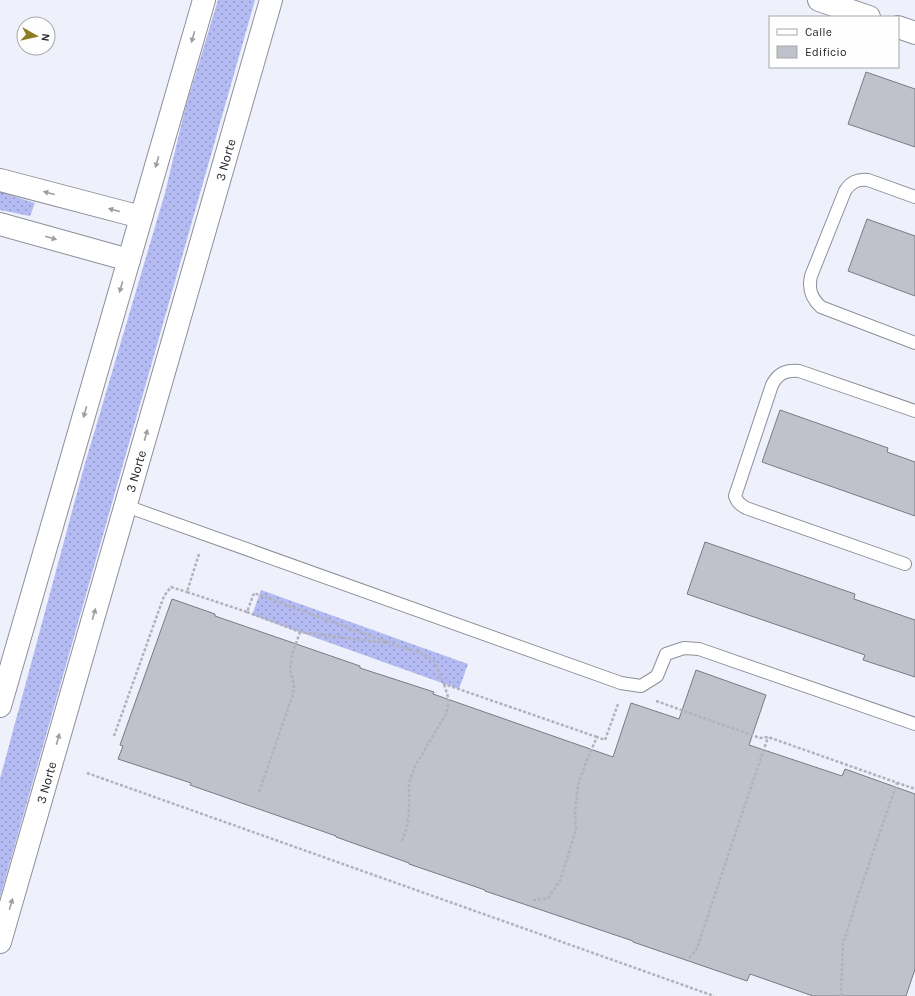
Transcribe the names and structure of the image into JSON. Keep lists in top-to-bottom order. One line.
{"streets":{"street":["3 Norte"]},"legend":["Calle","Edificio"],"north":"right"}
